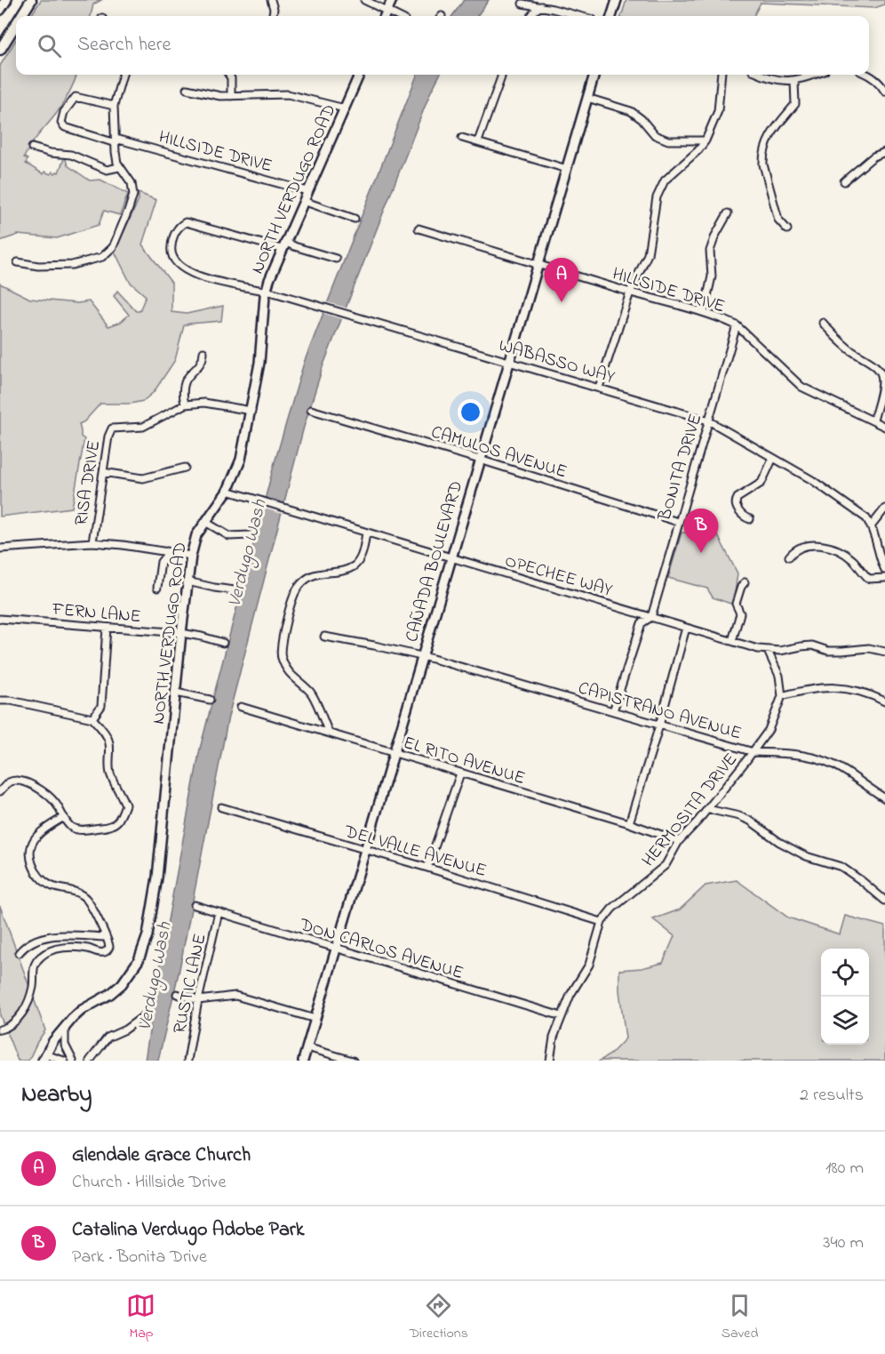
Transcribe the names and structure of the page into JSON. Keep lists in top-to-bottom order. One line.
{"streets":{"main road":["NORTH VERDUGO ROAD","CAÑADA BOULEVARD"],"street":["HILLSIDE DRIVE","WABASSO WAY","CAMULOS AVENUE","BONITA DRIVE","RISA DRIVE","OPECHEE WAY","FERN LANE","CAPISTRANO AVENUE","EL RITO AVENUE","HERMOSITA DRIVE","DEL VALLE AVENUE","DON CARLOS AVENUE","RUSTIC LANE"]},"crossings":[["HILLSIDE DRIVE","NORTH VERDUGO ROAD"],["HILLSIDE DRIVE","BONITA DRIVE"],["HILLSIDE DRIVE","CAÑADA BOULEVARD"],["NORTH VERDUGO ROAD","WABASSO WAY"],["NORTH VERDUGO ROAD","OPECHEE WAY"],["NORTH VERDUGO ROAD","FERN LANE"],["WABASSO WAY","BONITA DRIVE"],["WABASSO WAY","CAÑADA BOULEVARD"],["CAMULOS AVENUE","BONITA DRIVE"],["CAMULOS AVENUE","CAÑADA BOULEVARD"],["BONITA DRIVE","OPECHEE WAY"],["BONITA DRIVE","CAPISTRANO AVENUE"],["CAÑADA BOULEVARD","OPECHEE WAY"],["CAÑADA BOULEVARD","CAPISTRANO AVENUE"],["CAÑADA BOULEVARD","EL RITO AVENUE"],["CAÑADA BOULEVARD","DEL VALLE AVENUE"],["CAÑADA BOULEVARD","DON CARLOS AVENUE"],["CAPISTRANO AVENUE","HERMOSITA DRIVE"],["EL RITO AVENUE","HERMOSITA DRIVE"],["HERMOSITA DRIVE","DEL VALLE AVENUE"],["HERMOSITA DRIVE","DON CARLOS AVENUE"],["DON CARLOS AVENUE","RUSTIC LANE"]],"water":["Verdugo Wash"],"page":{"search":"Search here","pins":["A","B"],"heading":["Nearby","2 results"],"list":[{"mark":"A","name":"Glendale Grace Church","note":"Church · Hillside Drive","value":"180 m"},{"mark":"B","name":"Catalina Verdugo Adobe Park","note":"Park · Bonita Drive","value":"340 m"}],"nav":["Map","Directions","Saved"]}}
